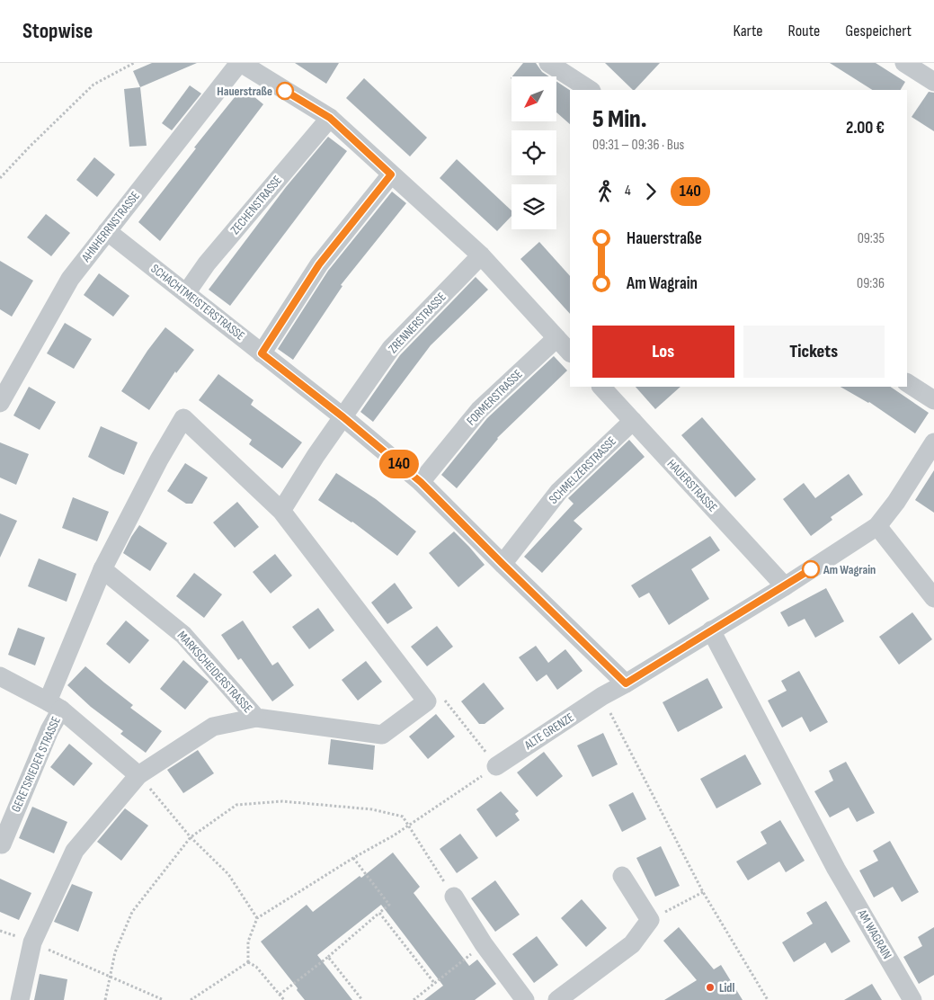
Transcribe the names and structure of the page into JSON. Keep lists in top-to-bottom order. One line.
{"streets":{"street":["ZECHENSTRASSE","AHNHERRNSTRASSE","SCHACHTMEISTERSTRASSE","ZRENNERSTRASSE","FORMERSTRASSE","SCHMELZERSTRASSE","HAUERSTRASSE","MARKSCHEIDERSTRASSE","ALTE GRENZE","GERETSRIEDER STRASSE","AM WAGRAIN"]},"crossings":[["ZECHENSTRASSE","SCHACHTMEISTERSTRASSE"],["AHNHERRNSTRASSE","SCHACHTMEISTERSTRASSE"],["SCHACHTMEISTERSTRASSE","ZRENNERSTRASSE"],["SCHACHTMEISTERSTRASSE","FORMERSTRASSE"],["SCHACHTMEISTERSTRASSE","SCHMELZERSTRASSE"],["SCHMELZERSTRASSE","HAUERSTRASSE"],["MARKSCHEIDERSTRASSE","GERETSRIEDER STRASSE"]],"places":["Hauerstraße","Am Wagrain","Lidl"],"lines":["bus line 140"],"north":"bottom left","page":{"header":"Stopwise","nav":["Karte","Route","Gespeichert"],"on_map":"140","heading":["5 Min.","09:31 – 09:36 · Bus","2.00 €"],"legs":["4","140"],"list":[{"name":"Hauerstraße","value":"09:35"},{"name":"Am Wagrain","value":"09:36"}],"buttons":["Los","Tickets"]}}
